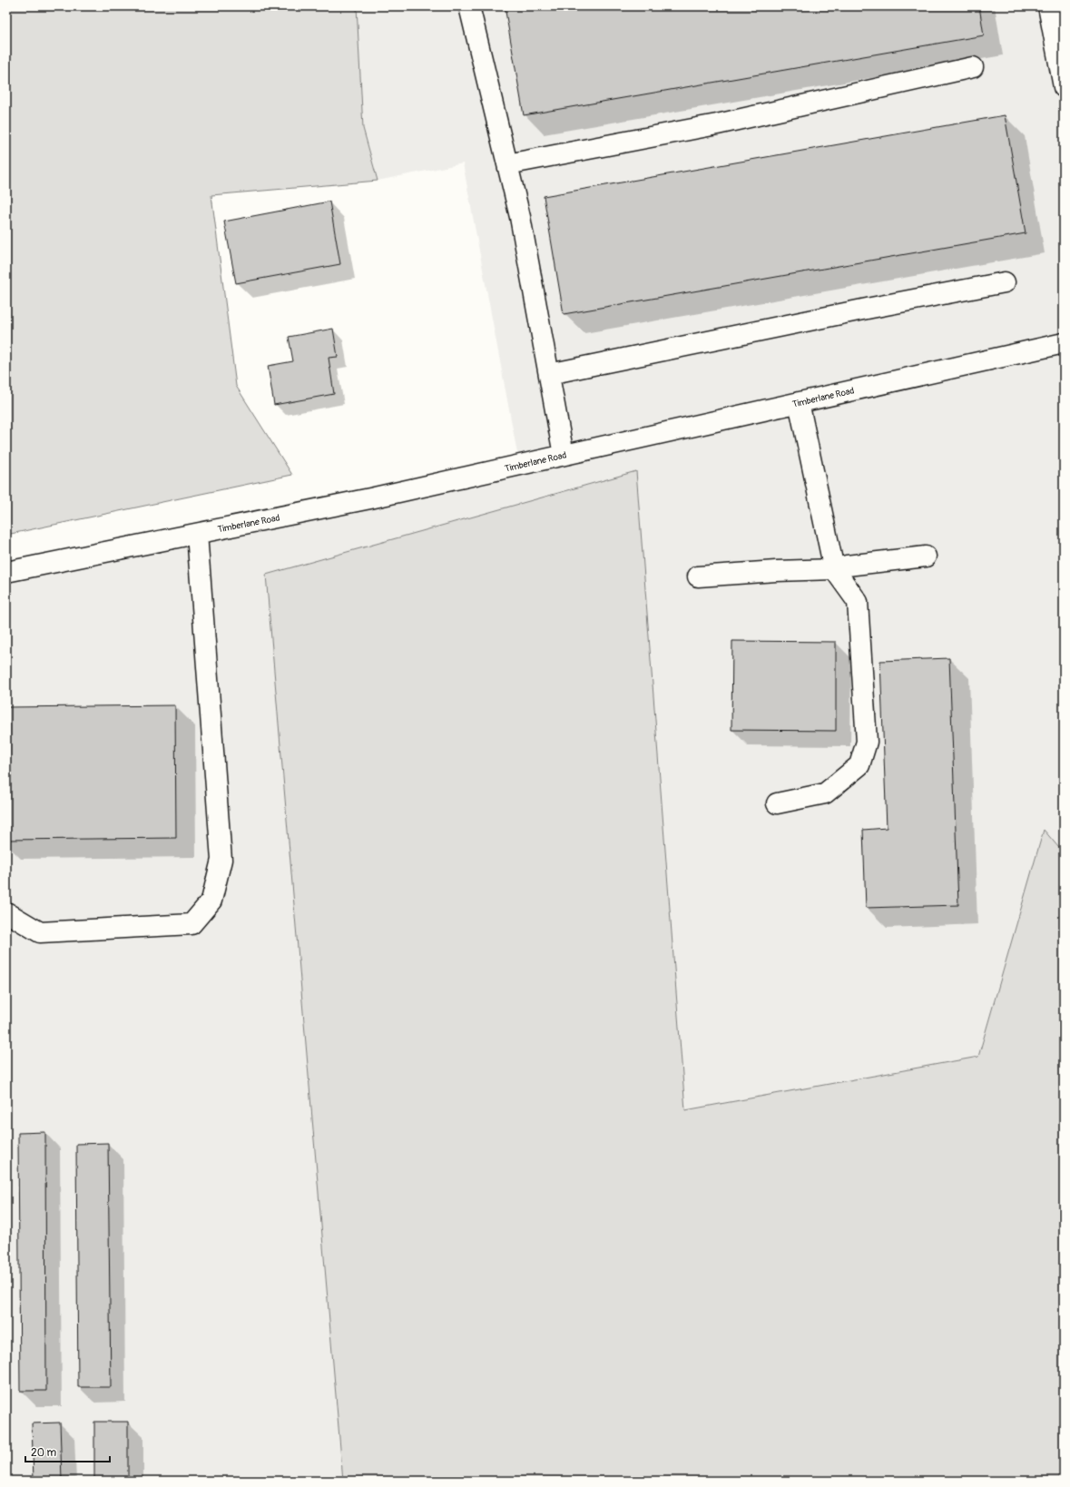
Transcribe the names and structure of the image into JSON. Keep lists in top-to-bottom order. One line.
{"streets":{"street":["Timberlane Road"]},"scale_bar":"20 m"}
